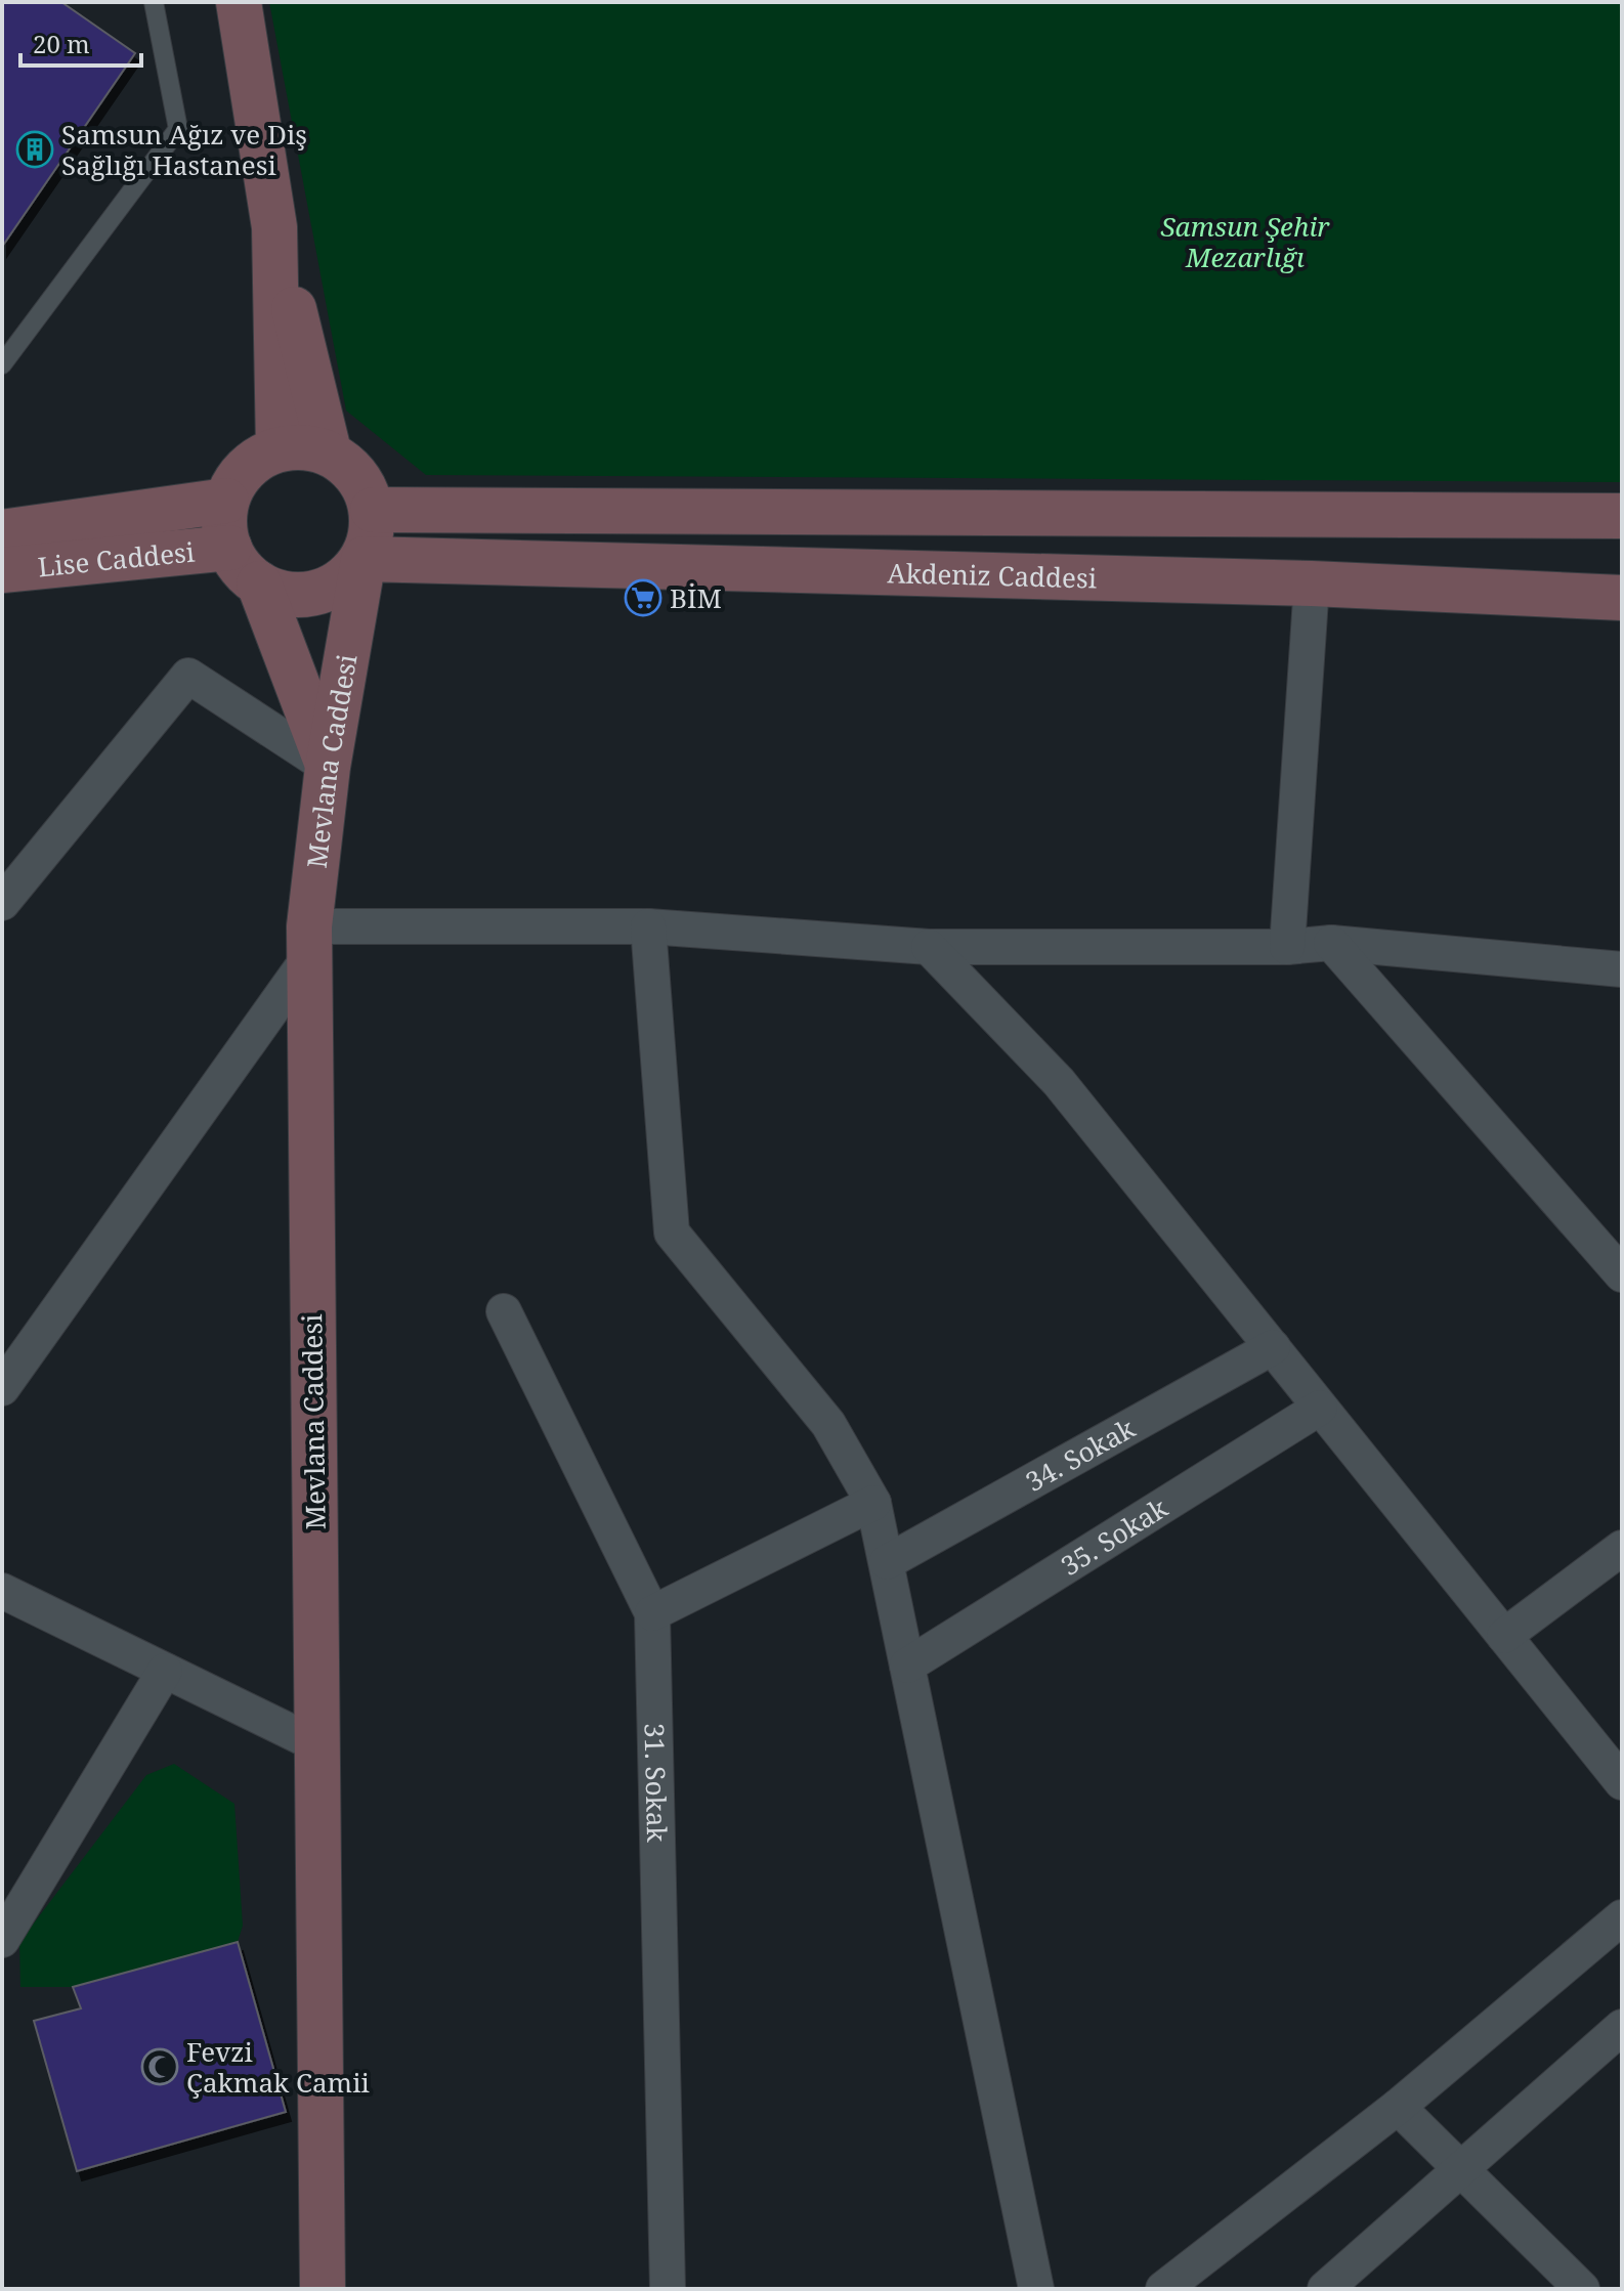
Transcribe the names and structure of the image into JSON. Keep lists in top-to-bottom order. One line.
{"streets":{"main road":["Lise Caddesi","Akdeniz Caddesi","Mevlana Caddesi"],"street":["34. Sokak","35. Sokak","31. Sokak"]},"crossings":[["Lise Caddesi","Akdeniz Caddesi"],["Lise Caddesi","Mevlana Caddesi"],["Akdeniz Caddesi","Mevlana Caddesi"]],"parks":["Samsun Şehir Mezarlığı"],"places":{"building":["Samsun Ağız ve Diş Sağlığı Hastanesi"],"supermarket":["BİM"],"mosque":["Fevzi Çakmak Camii"]},"scale_bar":"20 m"}
